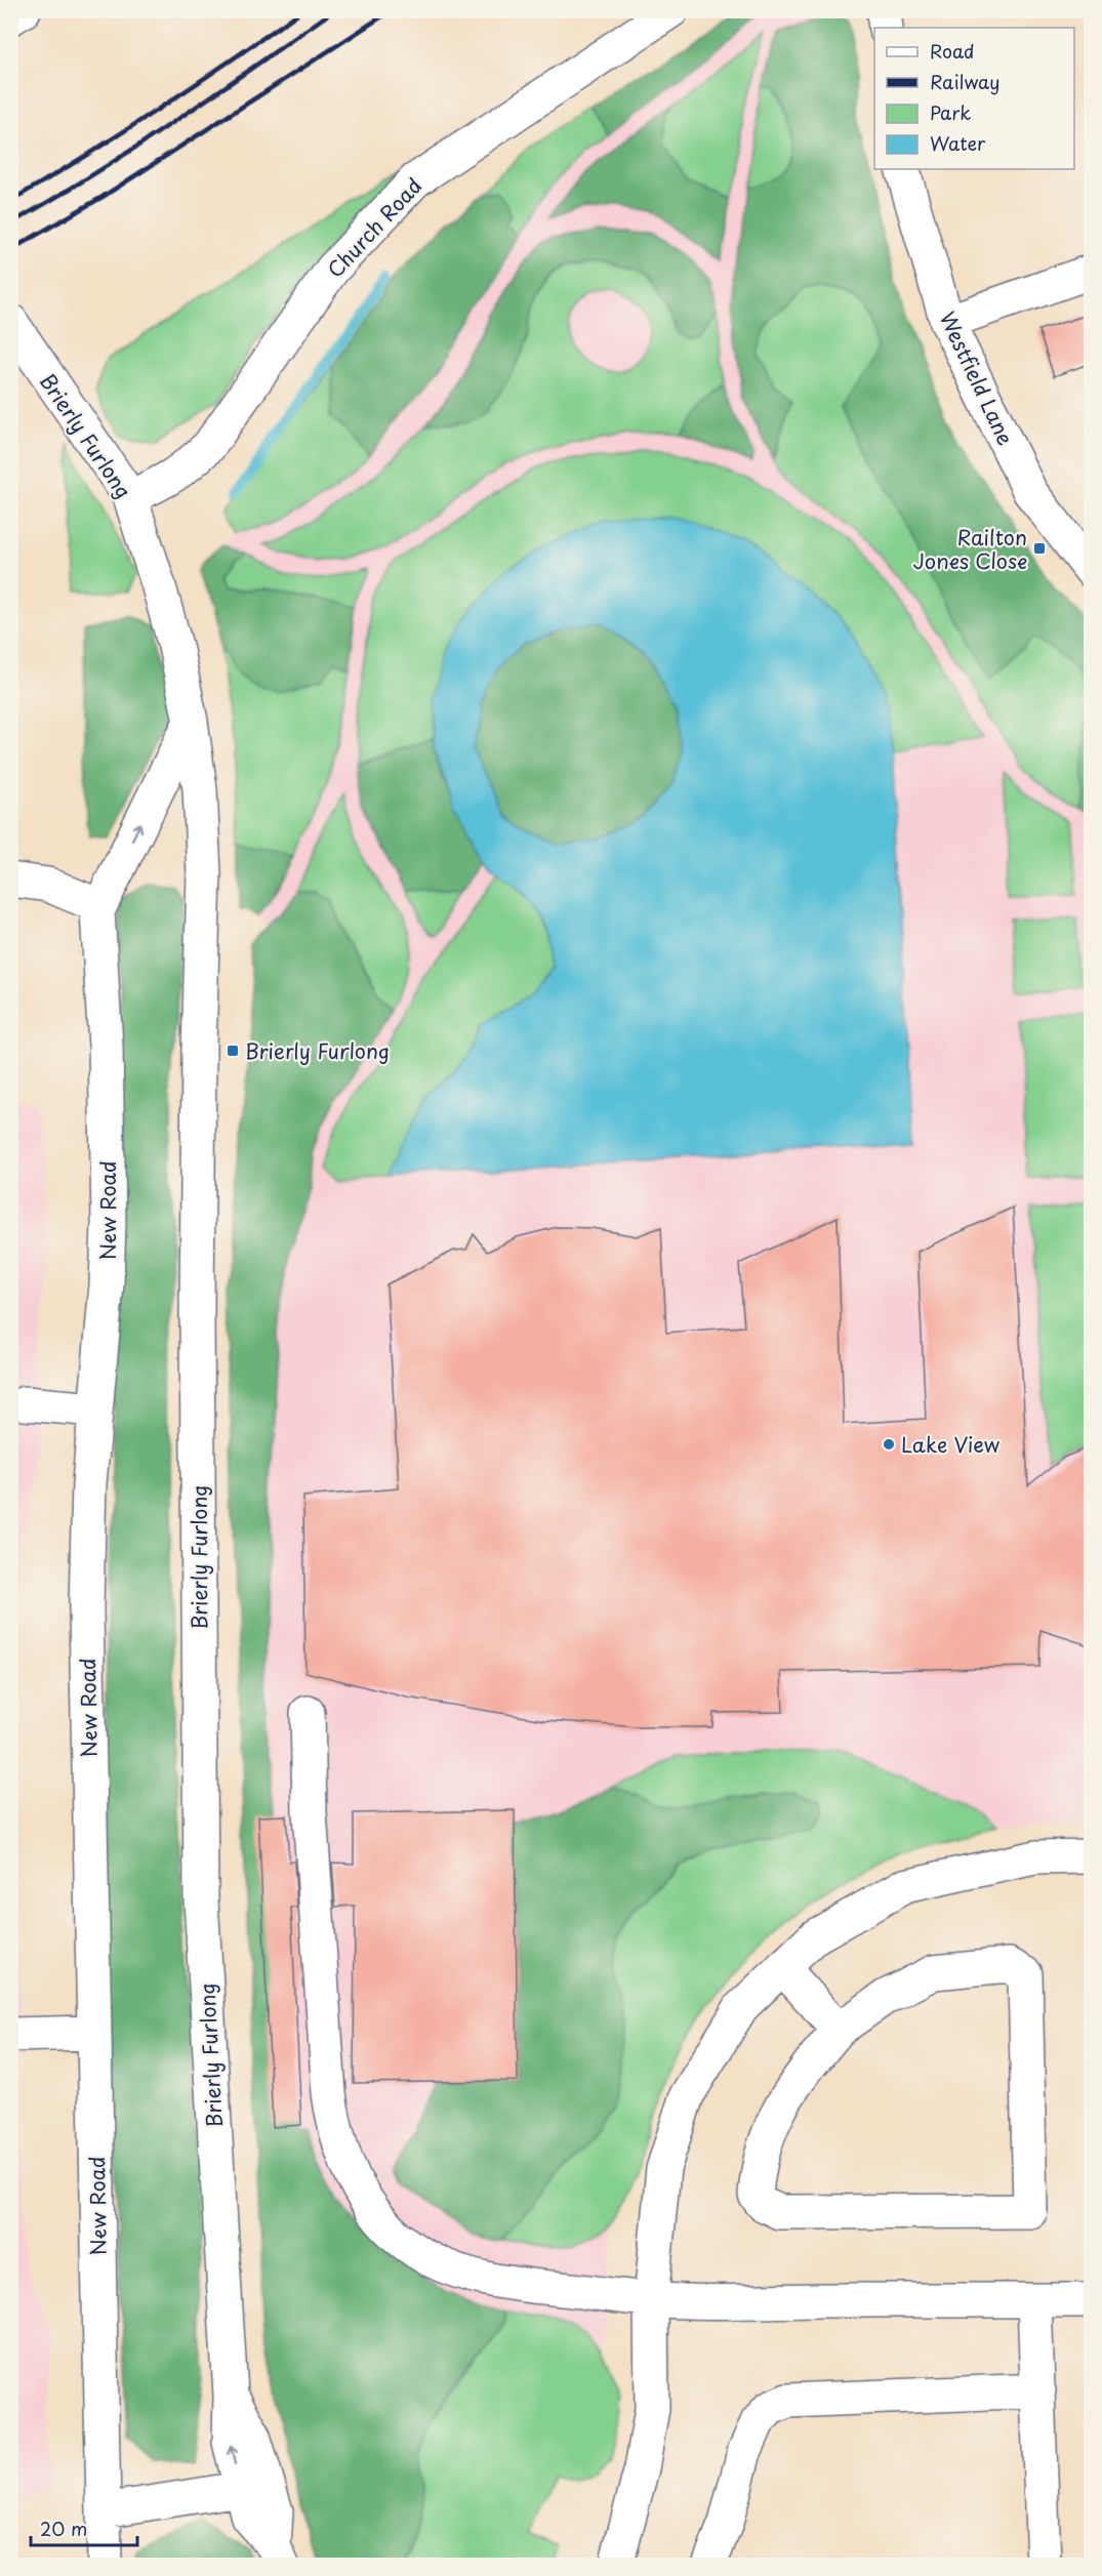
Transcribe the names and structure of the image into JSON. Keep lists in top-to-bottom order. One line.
{"streets":{"street":["Church Road","Westfield Lane","Brierly Furlong","New Road"]},"crossings":[["Church Road","Brierly Furlong"],["Brierly Furlong","New Road"]],"places":{"transit":["Railton Jones Close","Brierly Furlong"],"other":["Lake View"]},"legend":["Road","Railway","Park","Water"],"scale_bar":"20 m"}
